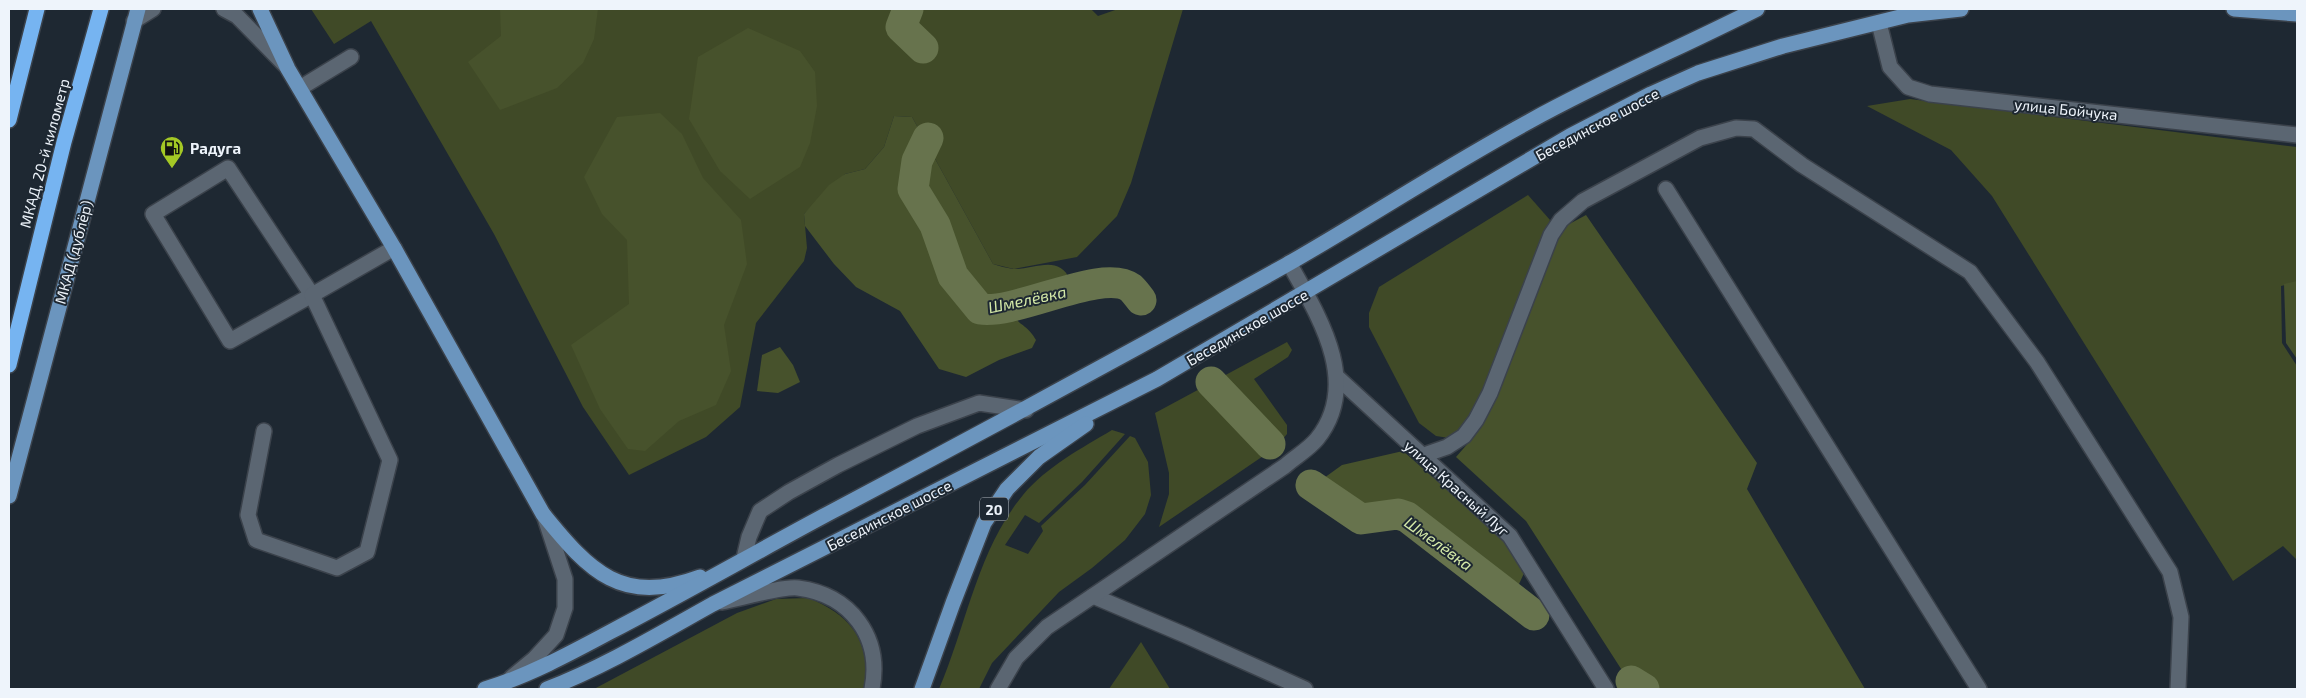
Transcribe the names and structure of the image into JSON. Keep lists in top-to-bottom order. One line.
{"streets":{"highway":["МКАД, 20-й километр"],"main road":["Бесединское шоссе","МКАД (дублёр)","20"],"street":["улица Бойчука","улица Красный Луг"]},"crossings":[["улица Бойчука","Бесединское шоссе"],["Бесединское шоссе","20"]],"water":["Шмелёвка"],"places":{"fuel station":["Радуга"]}}
